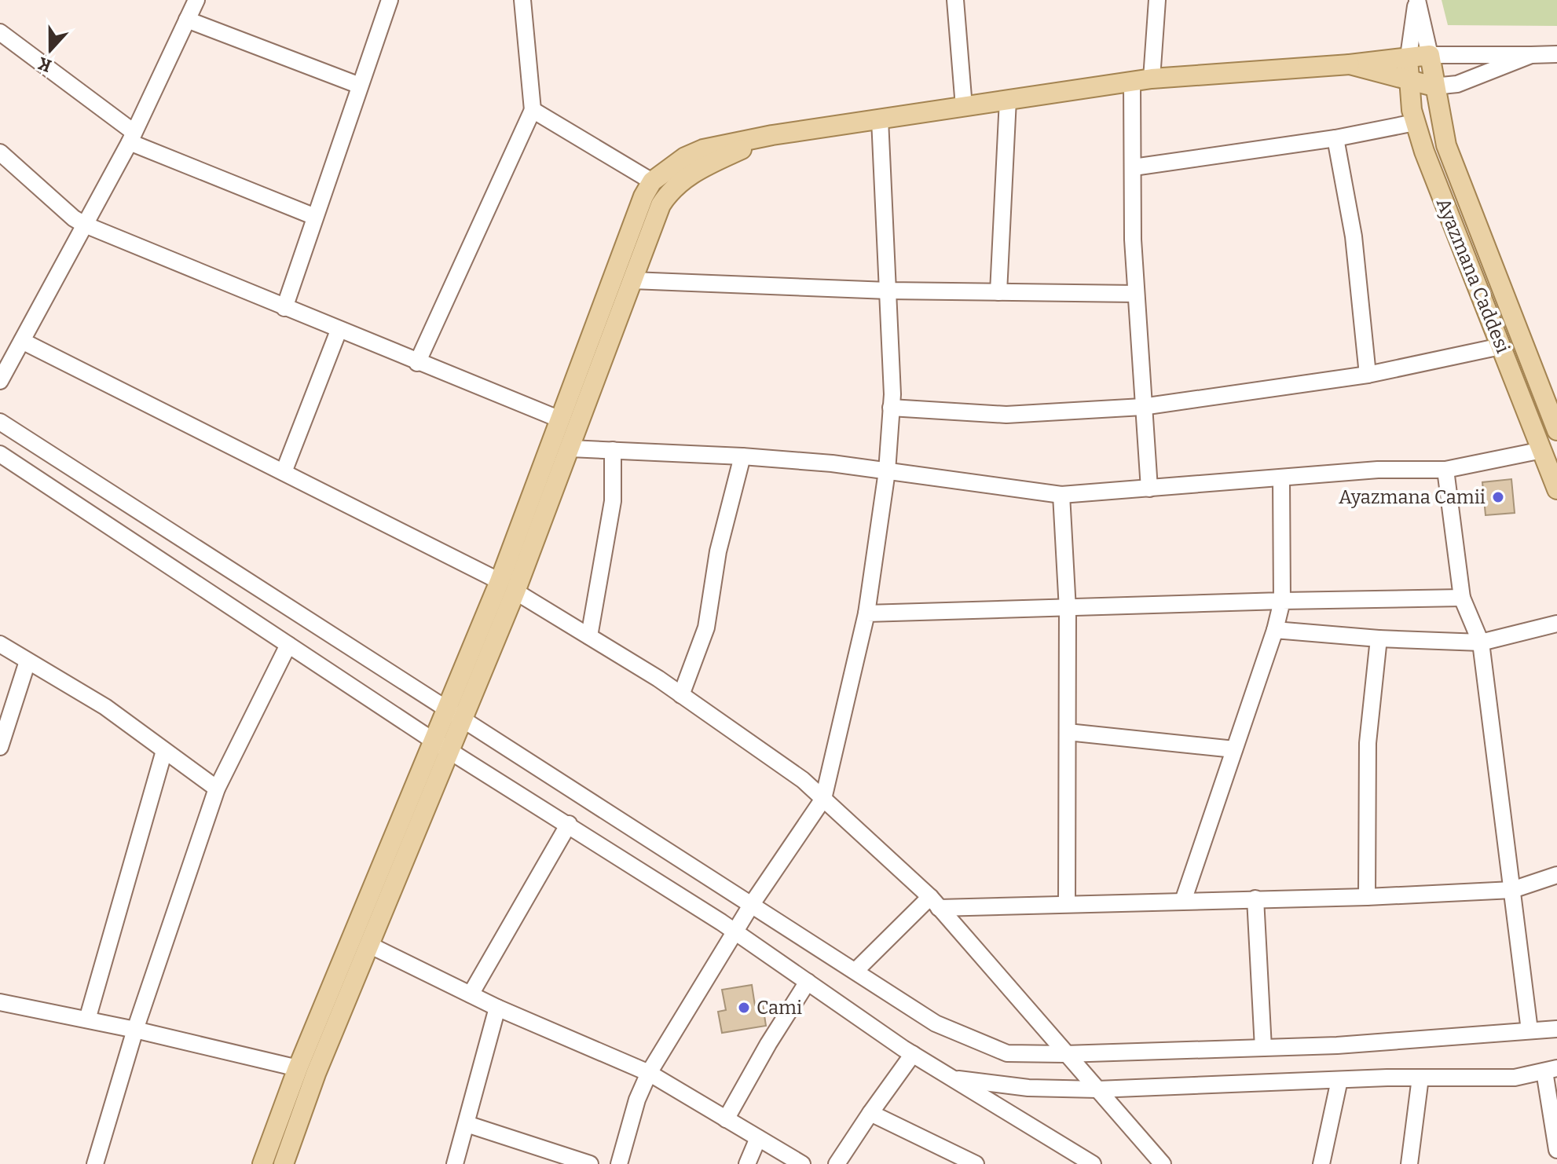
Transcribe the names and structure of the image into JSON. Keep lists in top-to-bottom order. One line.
{"streets":{"main road":["Ayazmana Caddesi"]},"places":["Ayazmana Camii","Cami"],"north":"bottom"}
